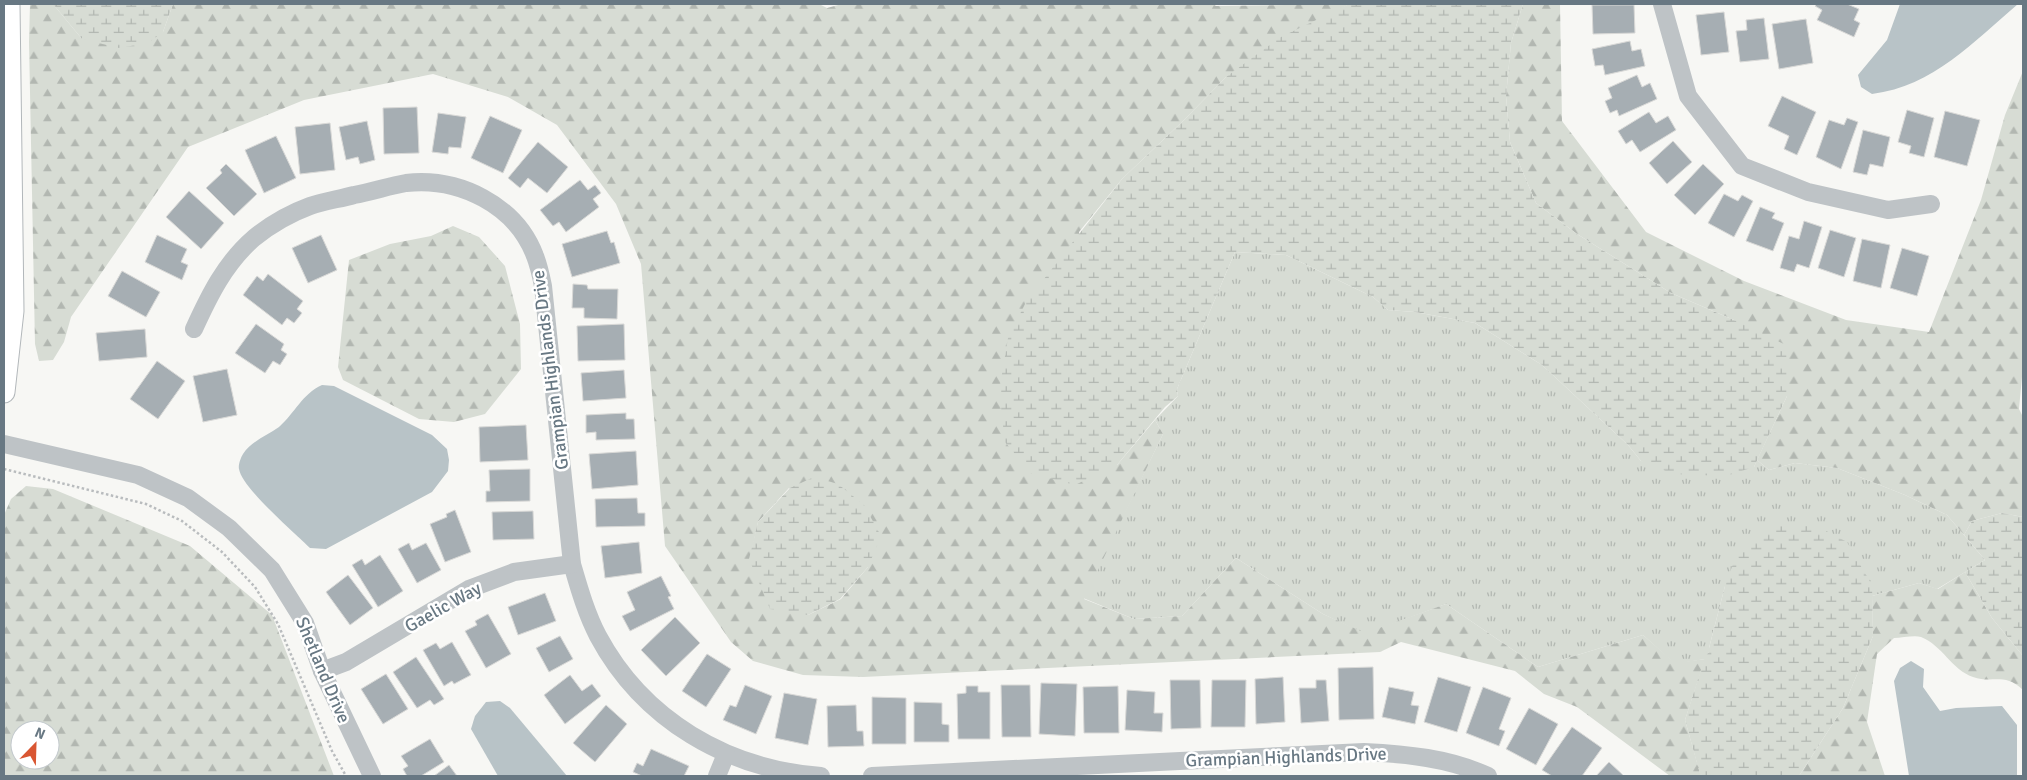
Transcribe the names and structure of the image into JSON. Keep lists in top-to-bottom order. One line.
{"streets":{"street":["Grampian Highlands Drive","Gaelic Way","Shetland Drive"]},"crossings":[["Grampian Highlands Drive","Gaelic Way"],["Gaelic Way","Shetland Drive"]],"north":"top right"}
